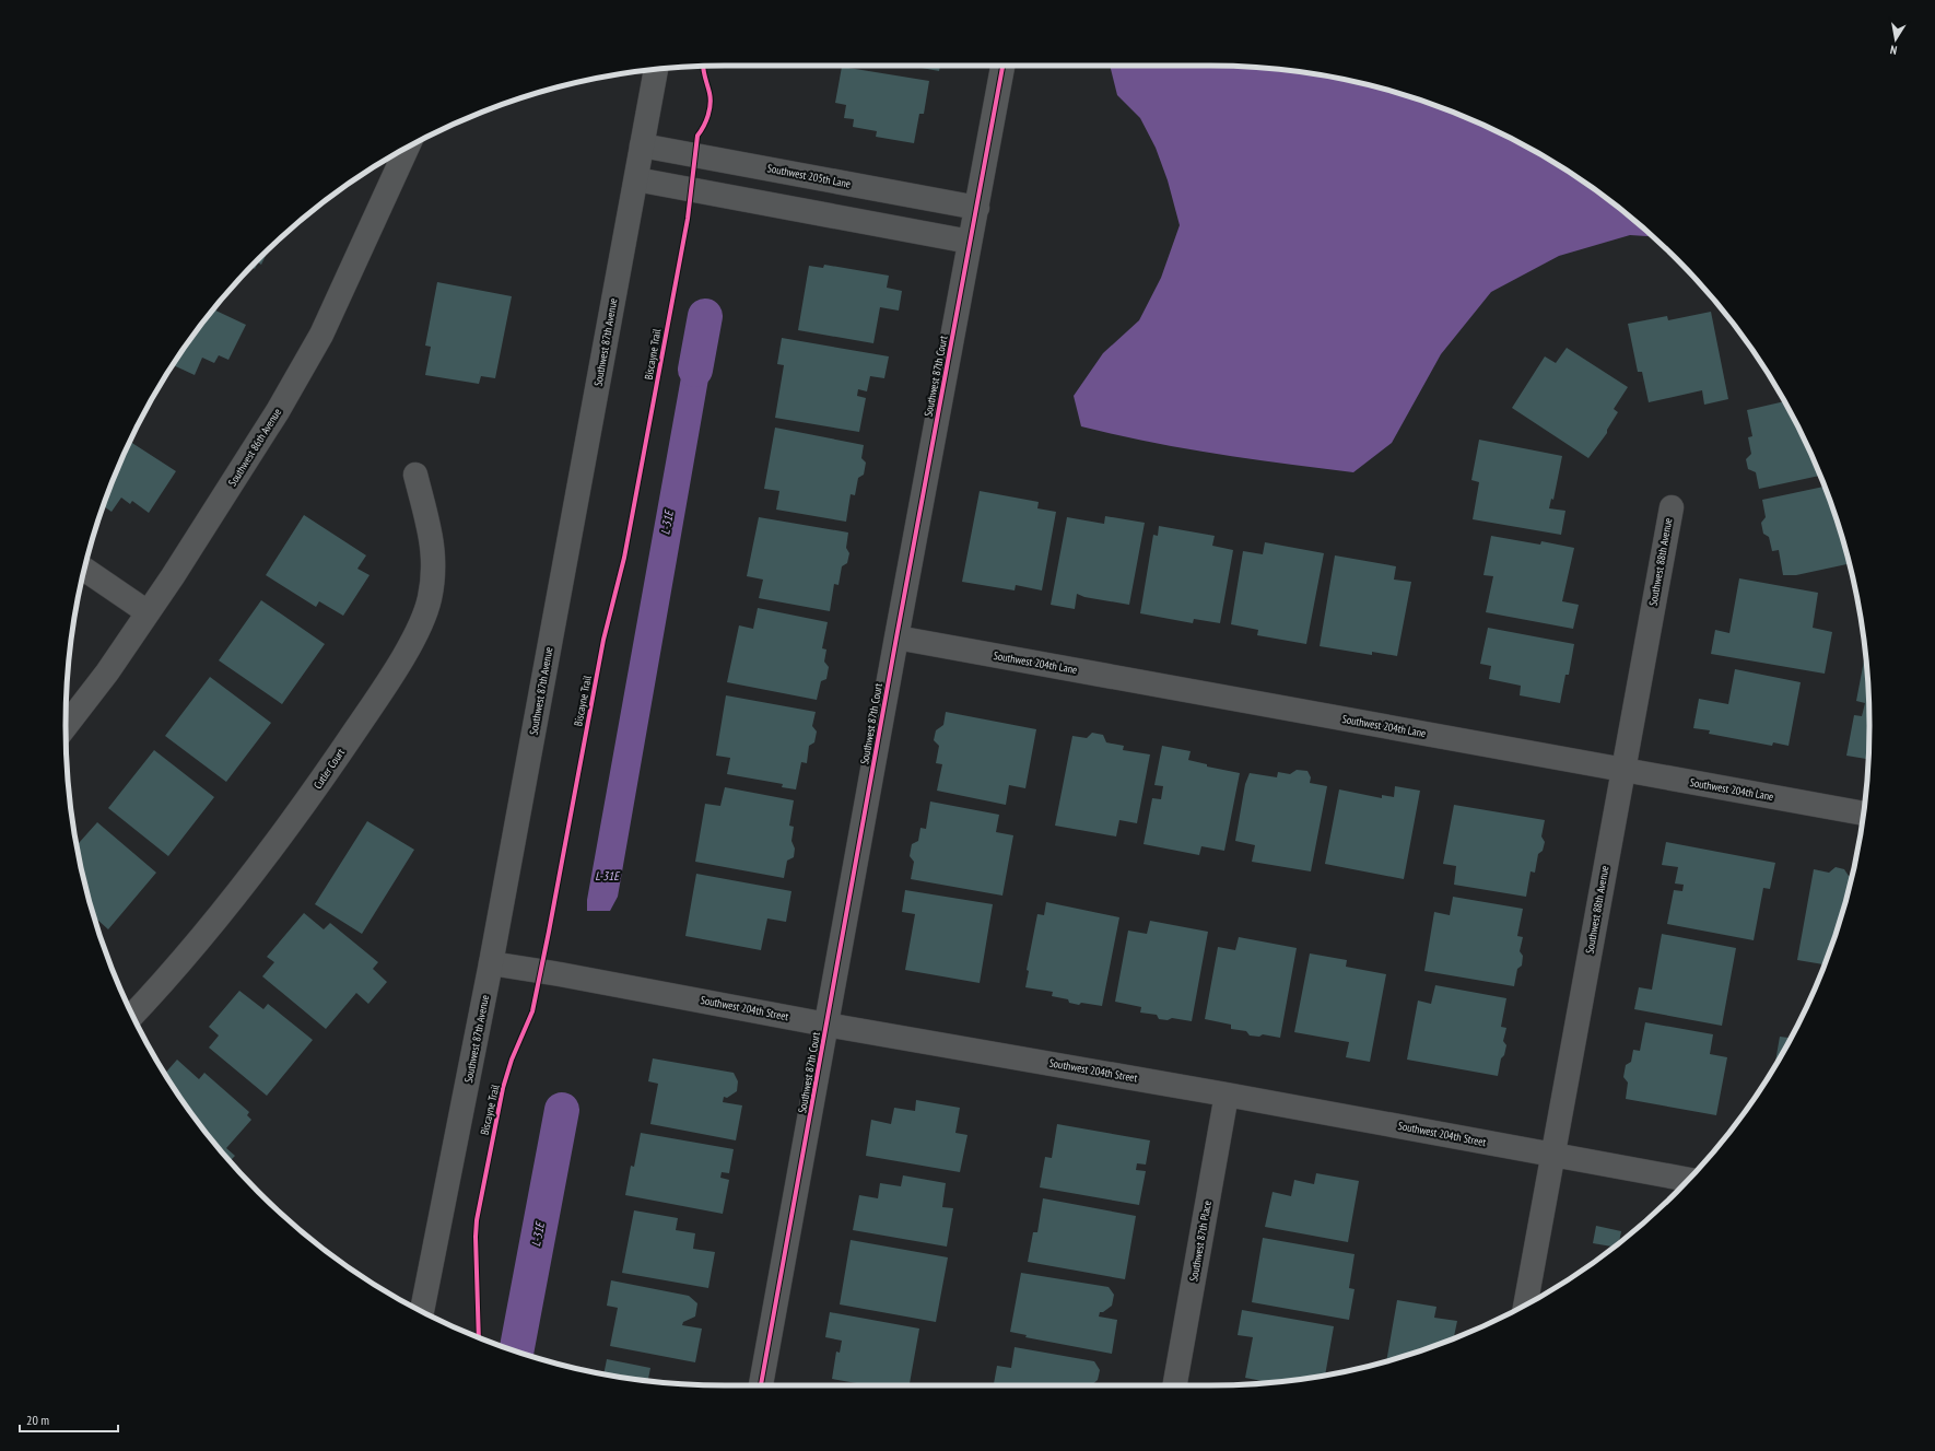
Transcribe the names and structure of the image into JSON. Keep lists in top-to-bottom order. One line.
{"streets":{"street":["Southwest 205th Lane","Southwest 87th Avenue","Southwest 87th Court","Southwest 86th Avenue","Southwest 88th Avenue","Southwest 204th Lane","Cutler Court","Southwest 204th Street","Southwest 87th Place"],"cycle path":["Biscayne Trail"]},"crossings":[["Southwest 205th Lane","Southwest 87th Avenue"],["Southwest 205th Lane","Southwest 87th Court"],["Southwest 87th Avenue","Southwest 204th Street"],["Southwest 87th Court","Southwest 204th Lane"],["Southwest 87th Court","Southwest 204th Street"],["Southwest 88th Avenue","Southwest 204th Lane"],["Southwest 88th Avenue","Southwest 204th Street"],["Southwest 204th Street","Southwest 87th Place"]],"water":["L-31E"],"scale_bar":"20 m","north":"bottom"}
